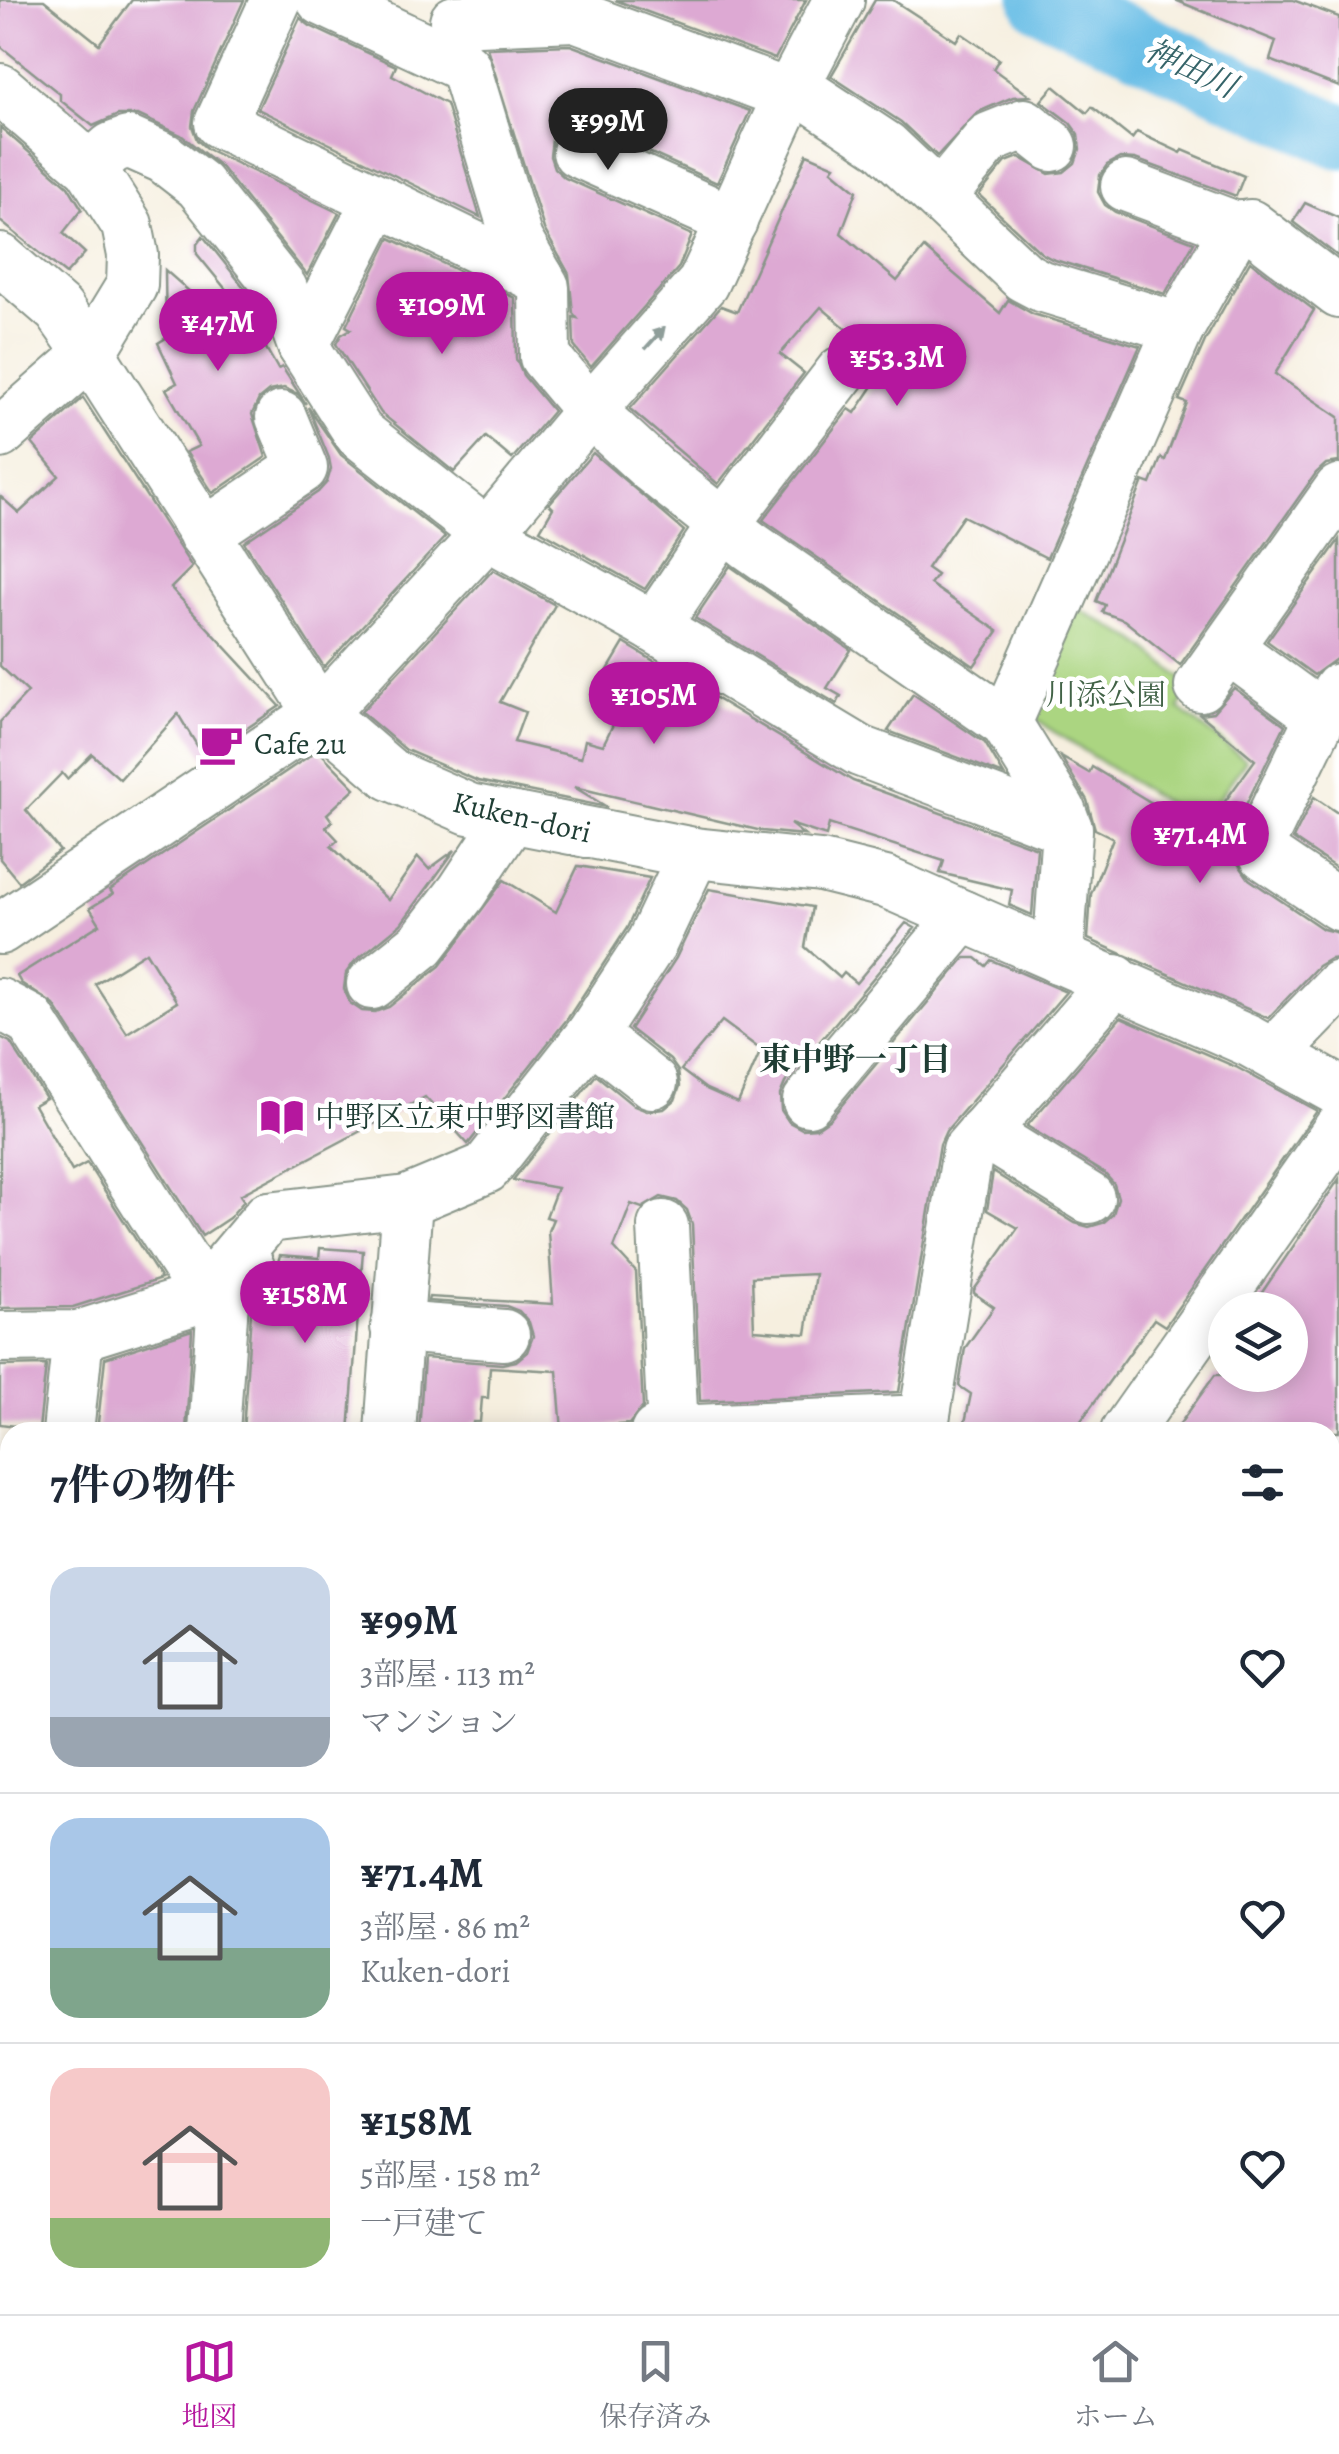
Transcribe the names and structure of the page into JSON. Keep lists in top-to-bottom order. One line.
{"streets":{"street":["Kuken-dori"]},"districts":["東中野一丁目"],"water":["神田川"],"parks":["川添公園"],"places":{"cafe":["Cafe 2u"],"library":["中野区立東中野図書館"]},"page":{"price":["¥99M","¥109M","¥47M","¥53.3M","¥105M","¥71.4M","¥158M"],"heading":"7件の物件","list":[{"name":"¥99M","note":"3部屋 · 113 m² · マンション"},{"name":"¥71.4M","note":"3部屋 · 86 m² · Kuken-dori"},{"name":"¥158M","note":"5部屋 · 158 m² · 一戸建て"}],"tabs":["地図","保存済み","ホーム"]}}
